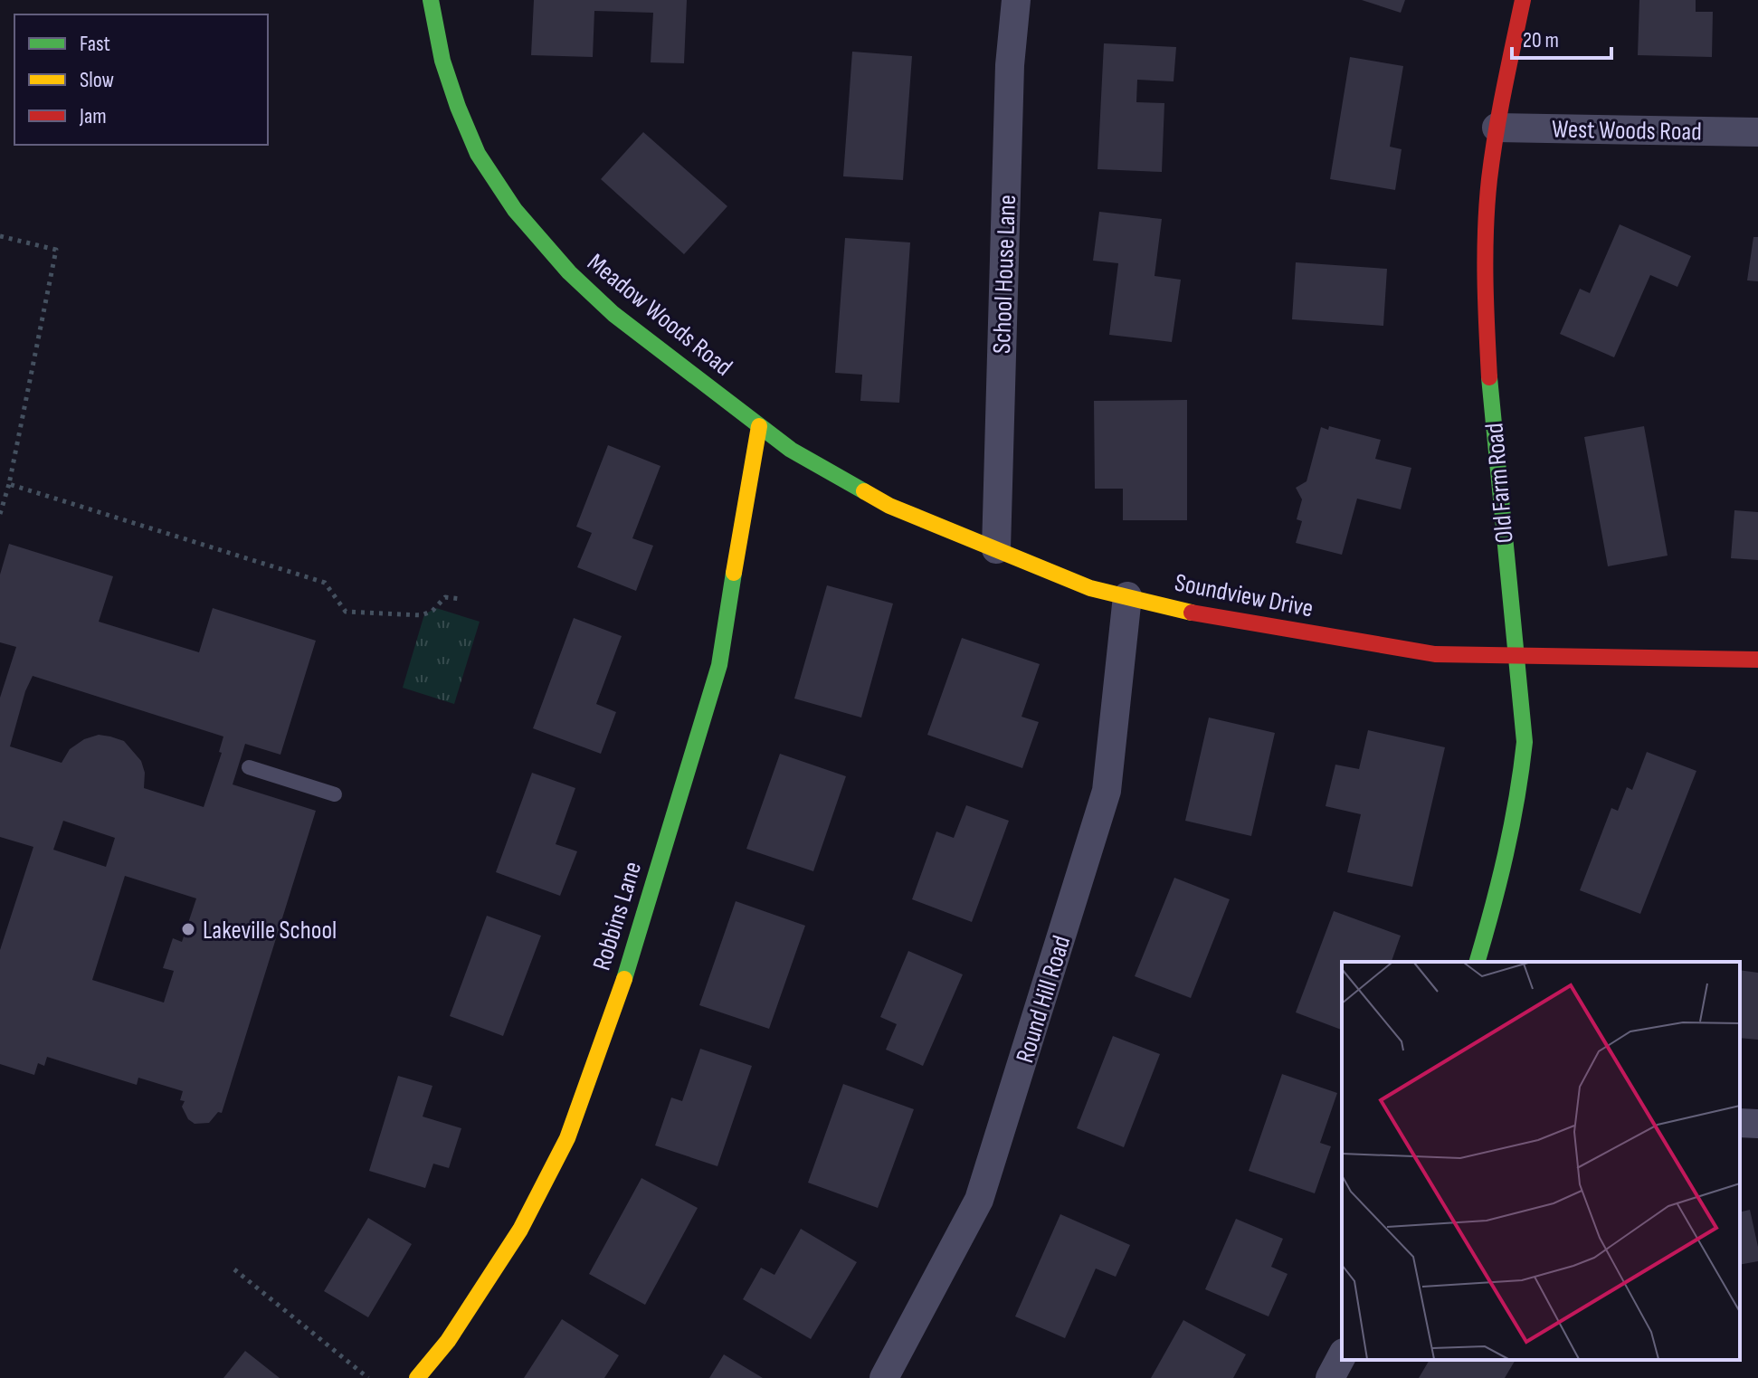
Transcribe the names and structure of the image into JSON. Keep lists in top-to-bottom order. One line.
{"streets":{"street":["West Woods Road","School House Lane","Meadow Woods Road","Old Farm Road","Soundview Drive","Robbins Lane","Round Hill Road"]},"crossings":[["West Woods Road","Old Farm Road"],["School House Lane","Soundview Drive"],["Meadow Woods Road","Soundview Drive"],["Meadow Woods Road","Robbins Lane"],["Old Farm Road","Soundview Drive"],["Soundview Drive","Robbins Lane"],["Soundview Drive","Round Hill Road"]],"places":["Lakeville School"],"legend":["Fast","Slow","Jam"],"scale_bar":"20 m"}
